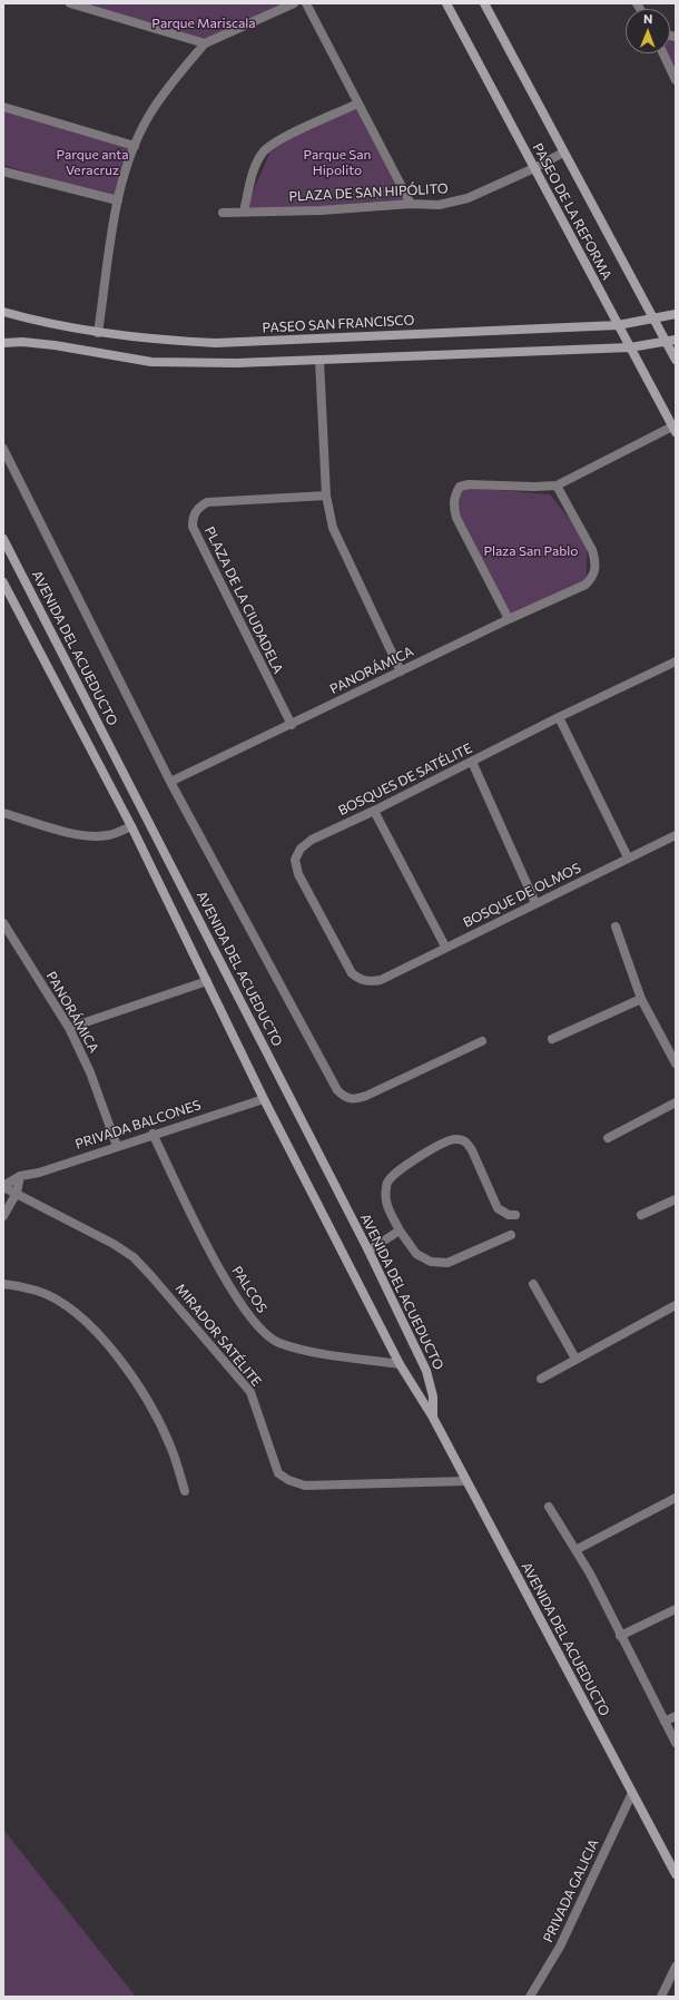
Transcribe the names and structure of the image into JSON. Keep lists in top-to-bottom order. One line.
{"streets":{"street":["PLAZA DE SAN HIPÓLITO","PASEO DE LA REFORMA","PASEO SAN FRANCISCO","PLAZA DE LA CIUDADELA","AVENIDA DEL ACUEDUCTO","PANORÁMICA","BOSQUES DE SATÉLITE","BOSQUE DE OLMOS","PRIVADA BALCONES","PALCOS","MIRADOR SATÉLITE","PRIVADA GALICIA"]},"crossings":[["PLAZA DE SAN HIPÓLITO","PASEO DE LA REFORMA"],["PASEO DE LA REFORMA","PASEO SAN FRANCISCO"],["PLAZA DE LA CIUDADELA","PANORÁMICA"],["AVENIDA DEL ACUEDUCTO","PANORÁMICA"],["AVENIDA DEL ACUEDUCTO","PRIVADA BALCONES"],["AVENIDA DEL ACUEDUCTO","PALCOS"],["AVENIDA DEL ACUEDUCTO","MIRADOR SATÉLITE"],["AVENIDA DEL ACUEDUCTO","PRIVADA GALICIA"],["PANORÁMICA","PRIVADA BALCONES"],["BOSQUES DE SATÉLITE","BOSQUE DE OLMOS"],["PRIVADA BALCONES","PALCOS"],["PRIVADA BALCONES","MIRADOR SATÉLITE"]],"parks":["Parque Mariscala","Parque anta Veracruz","Parque San Hipolito","Plaza San Pablo"],"north":"top"}
